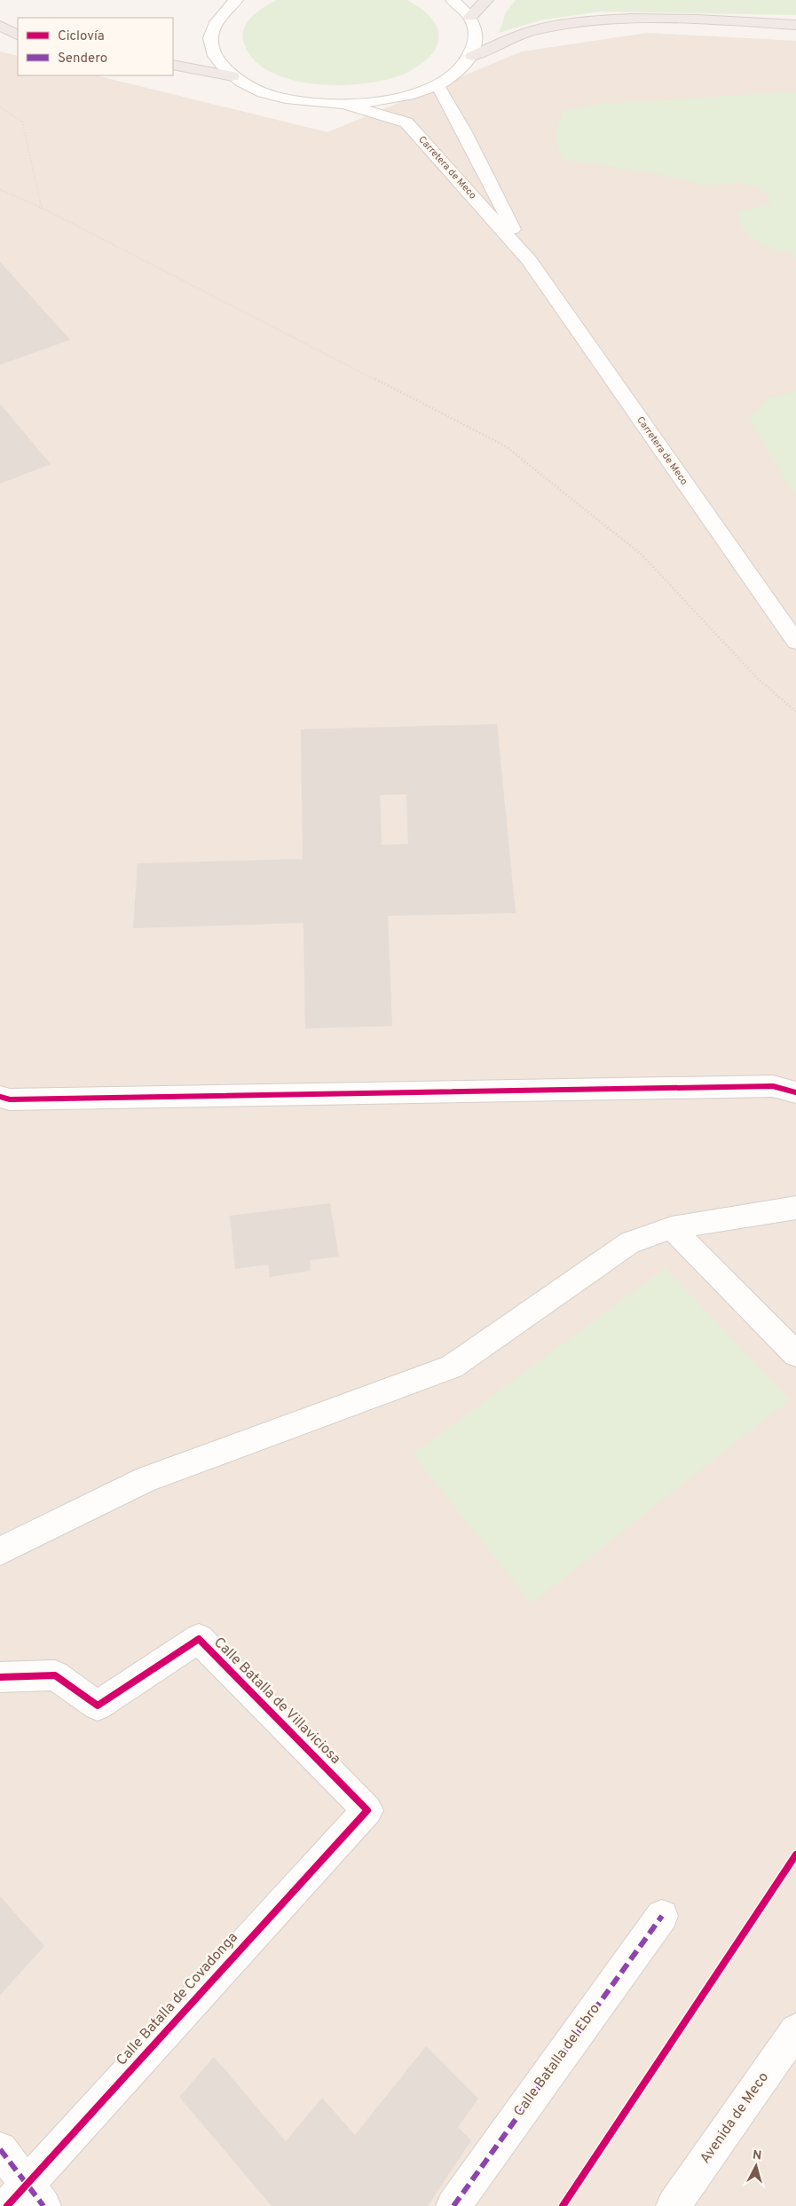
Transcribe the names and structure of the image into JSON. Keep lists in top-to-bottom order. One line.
{"streets":{"street":["Carretera de Meco","Calle Batalla de Villaviciosa","Calle Batalla de Covadonga","Calle Batalla del Ebro","Avenida de Meco"]},"crossings":[["Calle Batalla de Villaviciosa","Calle Batalla de Covadonga"]],"legend":["Ciclovía","Sendero"],"north":"top"}
